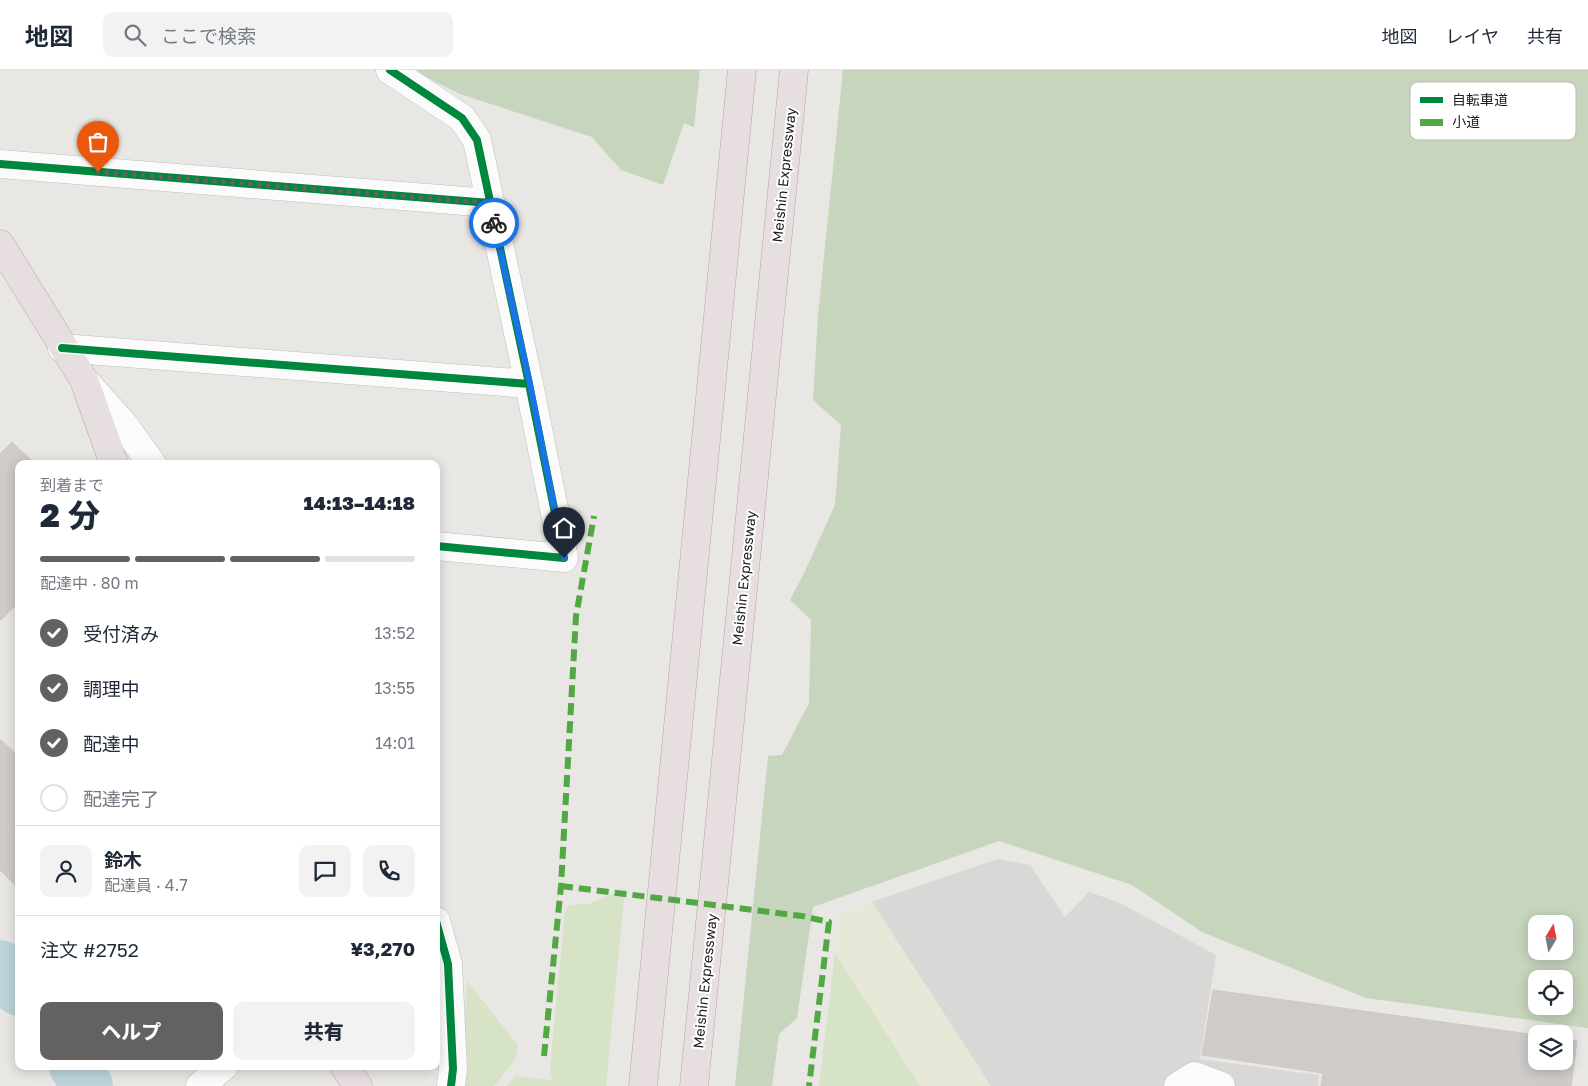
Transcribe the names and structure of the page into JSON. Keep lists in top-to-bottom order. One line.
{"streets":{"highway":["Meishin Expressway"]},"legend":["自転車道","小道"],"north":"top","page":{"header":"地図","search":"ここで検索","nav":["地図","レイヤ","共有"],"heading":["2 分","到着まで","14:13–14:18"],"panel":["鈴木","配達員 · 4.7","注文 #2752","¥3,270"],"bar":"配達中 · 80 m","list":[["受付済み","13:52"],["調理中","13:55"],["配達中","14:01"],"配達完了"],"buttons":["ヘルプ","共有"]}}
